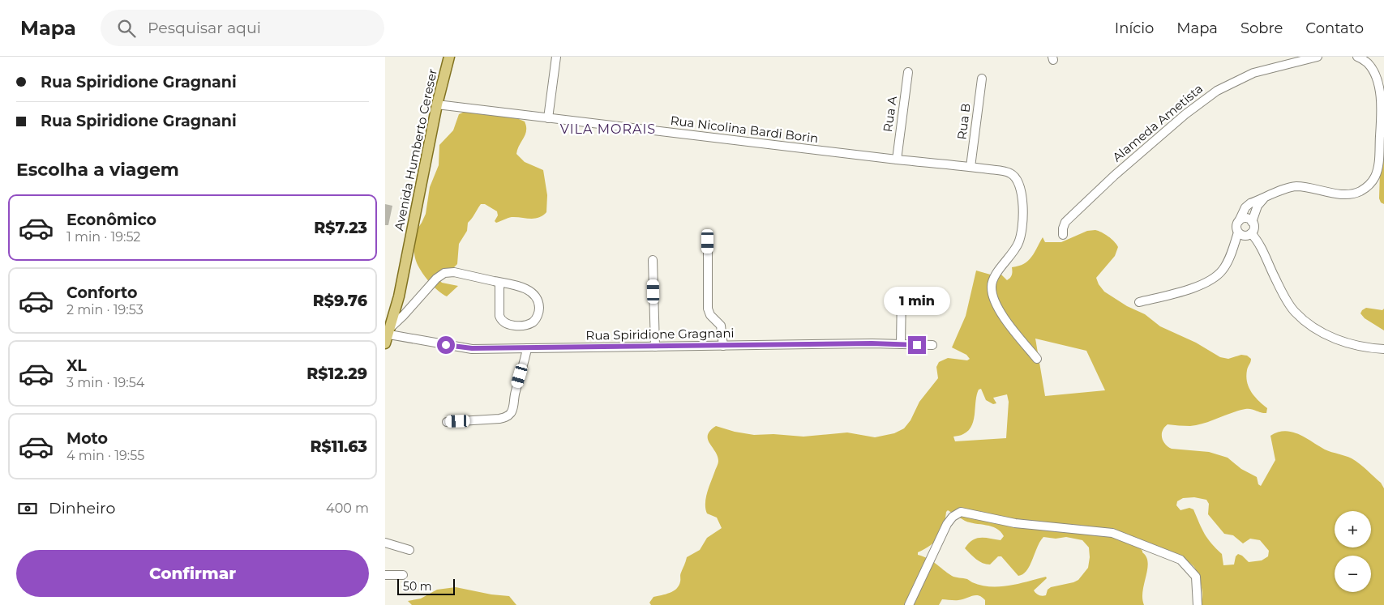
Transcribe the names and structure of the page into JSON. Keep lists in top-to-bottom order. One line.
{"streets":{"main road":["Avenida Humberto Cereser"],"street":["Rua A","Rua B","Alameda Ametista","Rua Nicolina Bardi Borin","Rua Spiridione Gragnani"]},"crossings":[["Rua A","Rua Nicolina Bardi Borin"],["Rua B","Rua Nicolina Bardi Borin"],["Rua Nicolina Bardi Borin","Avenida Humberto Cereser"],["Avenida Humberto Cereser","Rua Spiridione Gragnani"]],"districts":["VILA MORAIS"],"scale_bar":"50 m","page":{"header":"Mapa","search":"Pesquisar aqui","nav":["Início","Mapa","Sobre","Contato"],"banner":["Rua Spiridione Gragnani","Rua Spiridione Gragnani"],"heading":"Escolha a viagem","list":[{"name":"Econômico","note":"1 min · 19:52","value":"R$7.23"},{"name":"Conforto","note":"2 min · 19:53","value":"R$9.76"},{"name":"XL","note":"3 min · 19:54","value":"R$12.29"},{"name":"Moto","note":"4 min · 19:55","value":"R$11.63"}],"bubble":"1 min","pay":["Dinheiro","400 m"],"map_buttons":["+","−"],"buttons":"Confirmar","scale":"50 m"}}
